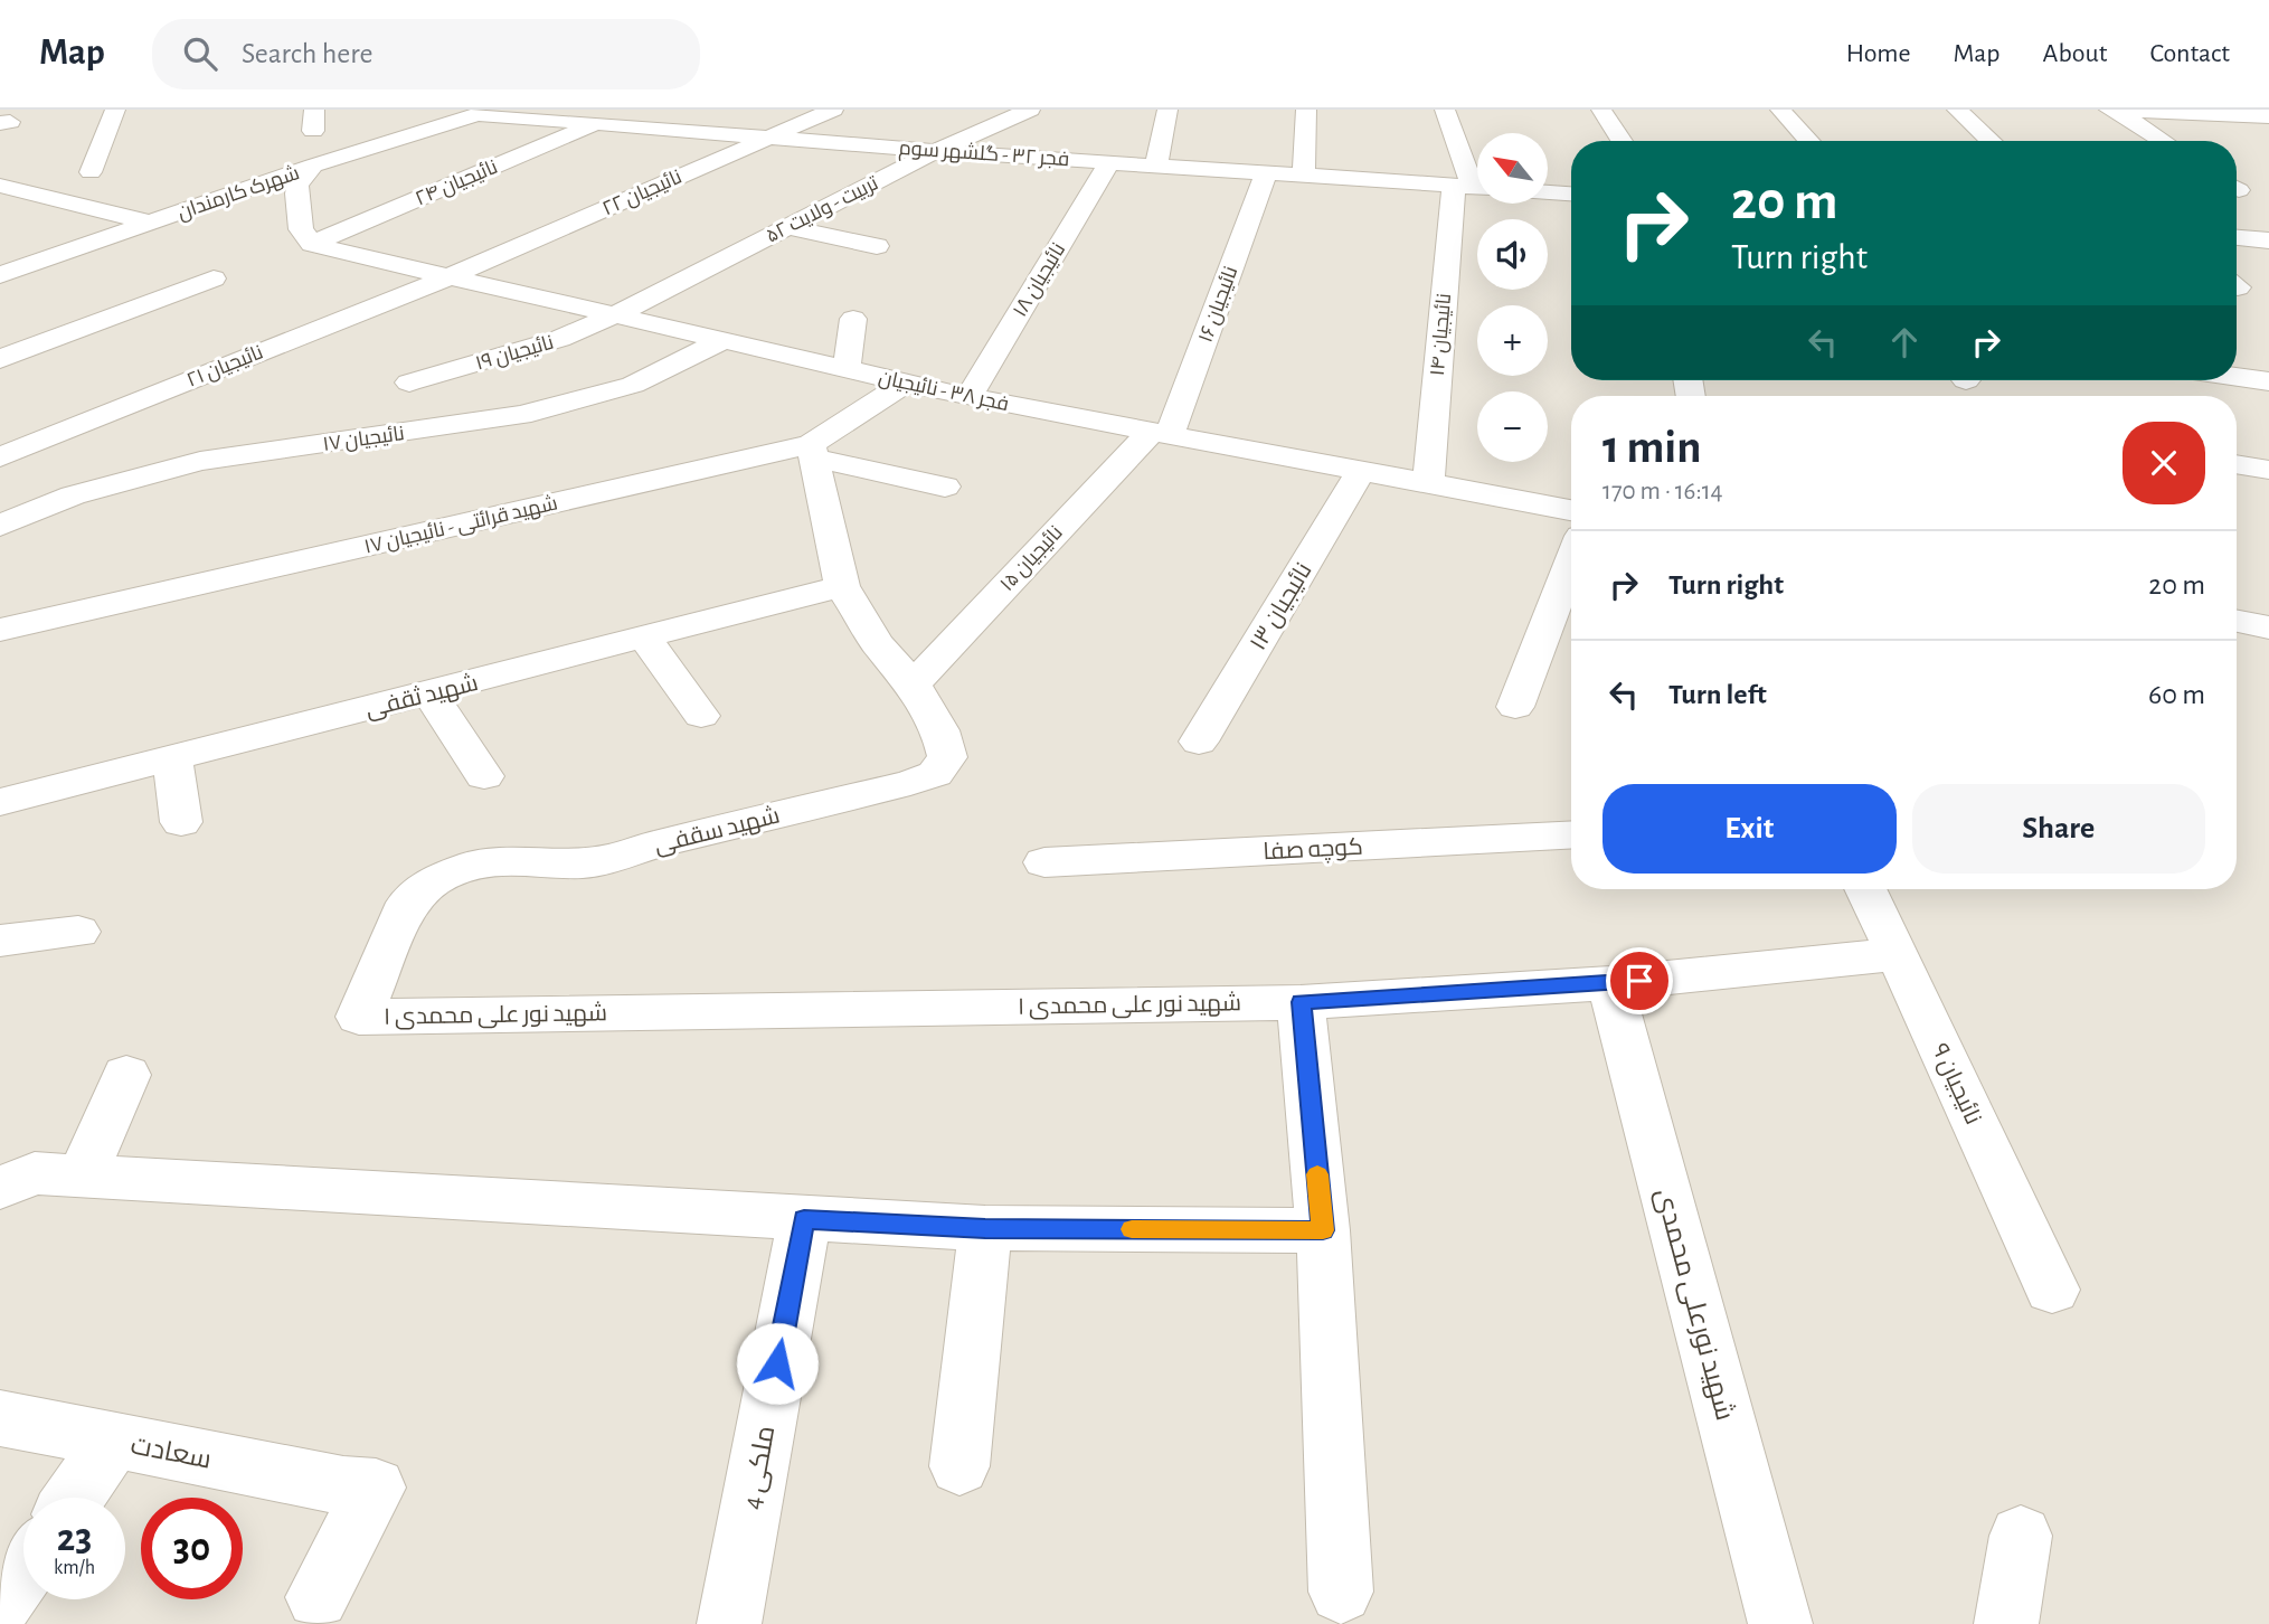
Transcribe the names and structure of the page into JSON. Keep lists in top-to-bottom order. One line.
{"streets":{"street":["فجر ۳۲ - گلشهر سوم","نائیجیان ۲۴","شهرک کارمندان","نائیجیان ۲۲","تربیت - ولایت ۵۲","نائیجیان ۱۸","نائیجیان ۱۶","نائیجیان ۱۴","نائیجیان ۱۹","نائیجیان ۲۱","فجر ۳۸ - نائیجیان","نائیجیان ۱۷","شهید قرائتی - نائیجیان ۱۷","نائیجیان ۱۵","نائیجیان ۱۳","شهید ثقفی","شهید سقفی","کوچه صفا","شهید نور علی محمدی ۱","نائیجیان ۹","شهید نورعلی محمدی","سعادت","ملکی 4"]},"crossings":[["فجر ۳۲ - گلشهر سوم","نائیجیان ۲۴"],["فجر ۳۲ - گلشهر سوم","شهرک کارمندان"],["فجر ۳۲ - گلشهر سوم","نائیجیان ۲۲"],["فجر ۳۲ - گلشهر سوم","تربیت - ولایت ۵۲"],["فجر ۳۲ - گلشهر سوم","نائیجیان ۱۸"],["فجر ۳۲ - گلشهر سوم","نائیجیان ۱۶"],["فجر ۳۲ - گلشهر سوم","نائیجیان ۱۴"],["نائیجیان ۲۴","فجر ۳۸ - نائیجیان"],["نائیجیان ۲۲","نائیجیان ۲۱"],["نائیجیان ۲۲","فجر ۳۸ - نائیجیان"],["تربیت - ولایت ۵۲","نائیجیان ۱۹"],["تربیت - ولایت ۵۲","فجر ۳۸ - نائیجیان"],["نائیجیان ۱۸","فجر ۳۸ - نائیجیان"],["نائیجیان ۱۶","فجر ۳۸ - نائیجیان"],["نائیجیان ۱۶","نائیجیان ۱۵"],["نائیجیان ۱۴","فجر ۳۸ - نائیجیان"],["نائیجیان ۱۹","فجر ۳۸ - نائیجیان"],["نائیجیان ۲۱","فجر ۳۸ - نائیجیان"],["فجر ۳۸ - نائیجیان","نائیجیان ۱۷"],["فجر ۳۸ - نائیجیان","شهید قرائتی - نائیجیان ۱۷"],["فجر ۳۸ - نائیجیان","نائیجیان ۱۵"],["فجر ۳۸ - نائیجیان","نائیجیان ۱۳"],["شهید قرائتی - نائیجیان ۱۷","شهید سقفی"],["نائیجیان ۱۵","شهید سقفی"],["شهید ثقفی","شهید سقفی"],["شهید سقفی","شهید نور علی محمدی ۱"],["شهید نور علی محمدی ۱","نائیجیان ۹"],["شهید نور علی محمدی ۱","شهید نورعلی محمدی"]],"north":"top left","page":{"header":"Map","search":"Search here","nav":["Home","Map","About","Contact"],"map_buttons":["+","−"],"turn":["20 m","Turn right"],"heading":["1 min","170 m · 16:14"],"list":[{"name":"Turn right","value":"20 m"},{"name":"Turn left","value":"60 m"}],"buttons":["Exit","Share"],"speed":"23 km/h","limit":"30"}}
